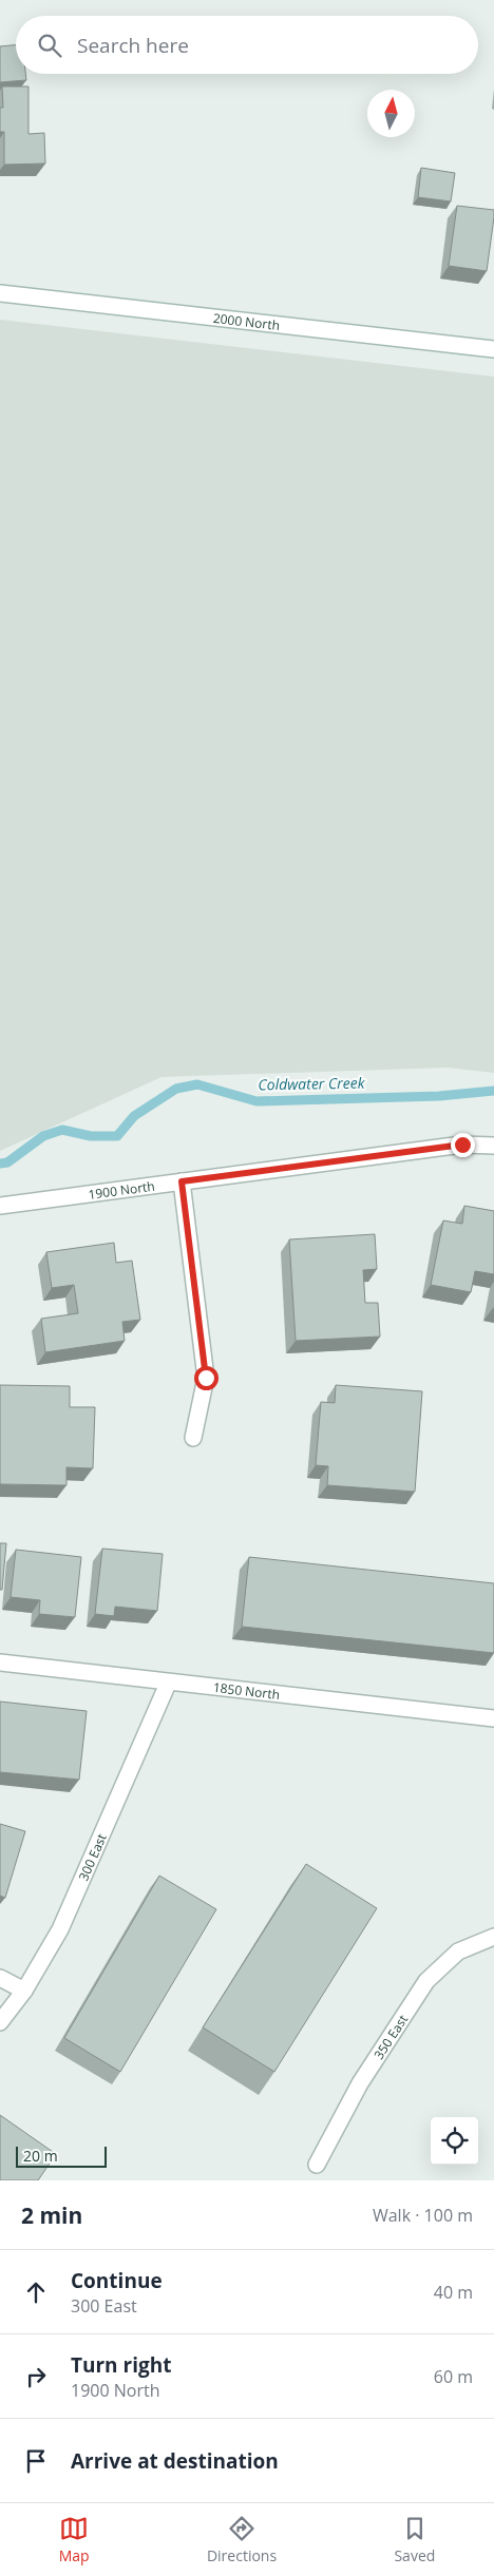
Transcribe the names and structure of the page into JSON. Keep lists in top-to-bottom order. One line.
{"streets":{"street":["2000 North","1900 North","1850 North","300 East","350 East"]},"crossings":[["1850 North","300 East"]],"water":["Coldwater Creek"],"scale_bar":"20 m","north":"top","page":{"search":"Search here","scale":"20 m","heading":["2 min","Walk · 100 m"],"list":[["Continue","300 East","40 m"],["Turn right","1900 North","60 m"],"Arrive at destination"],"nav":["Map","Directions","Saved"]}}
